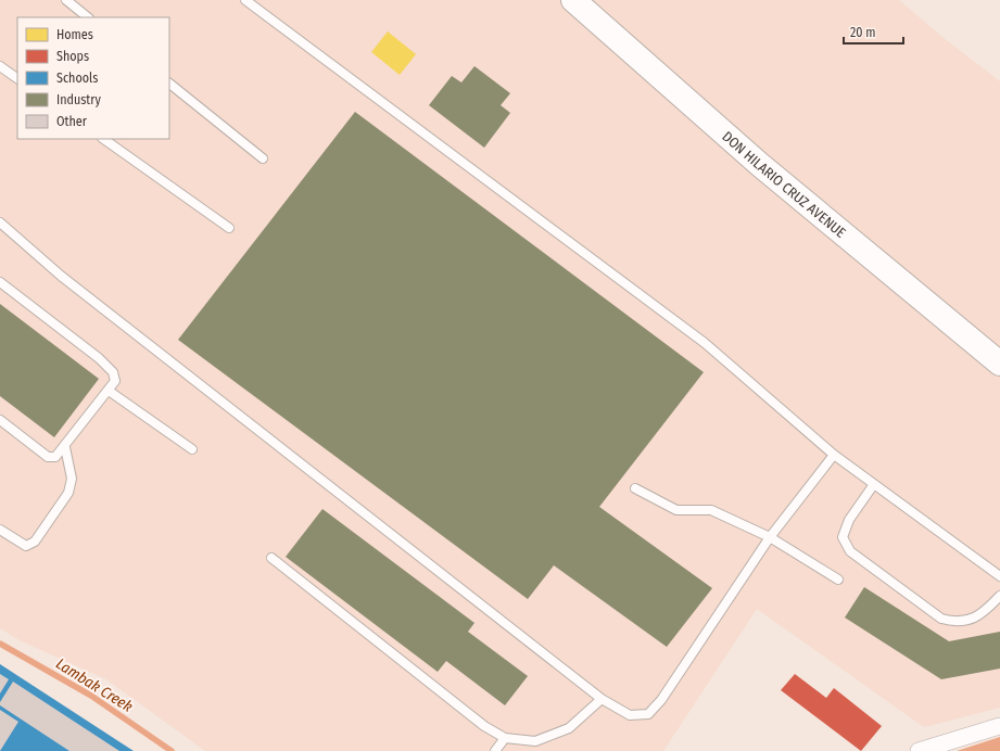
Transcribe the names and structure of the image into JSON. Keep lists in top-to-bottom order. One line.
{"streets":{"street":["DON HILARIO CRUZ AVENUE"]},"water":["Lambak Creek"],"legend":["Homes","Shops","Schools","Industry","Other"],"scale_bar":"20 m"}
